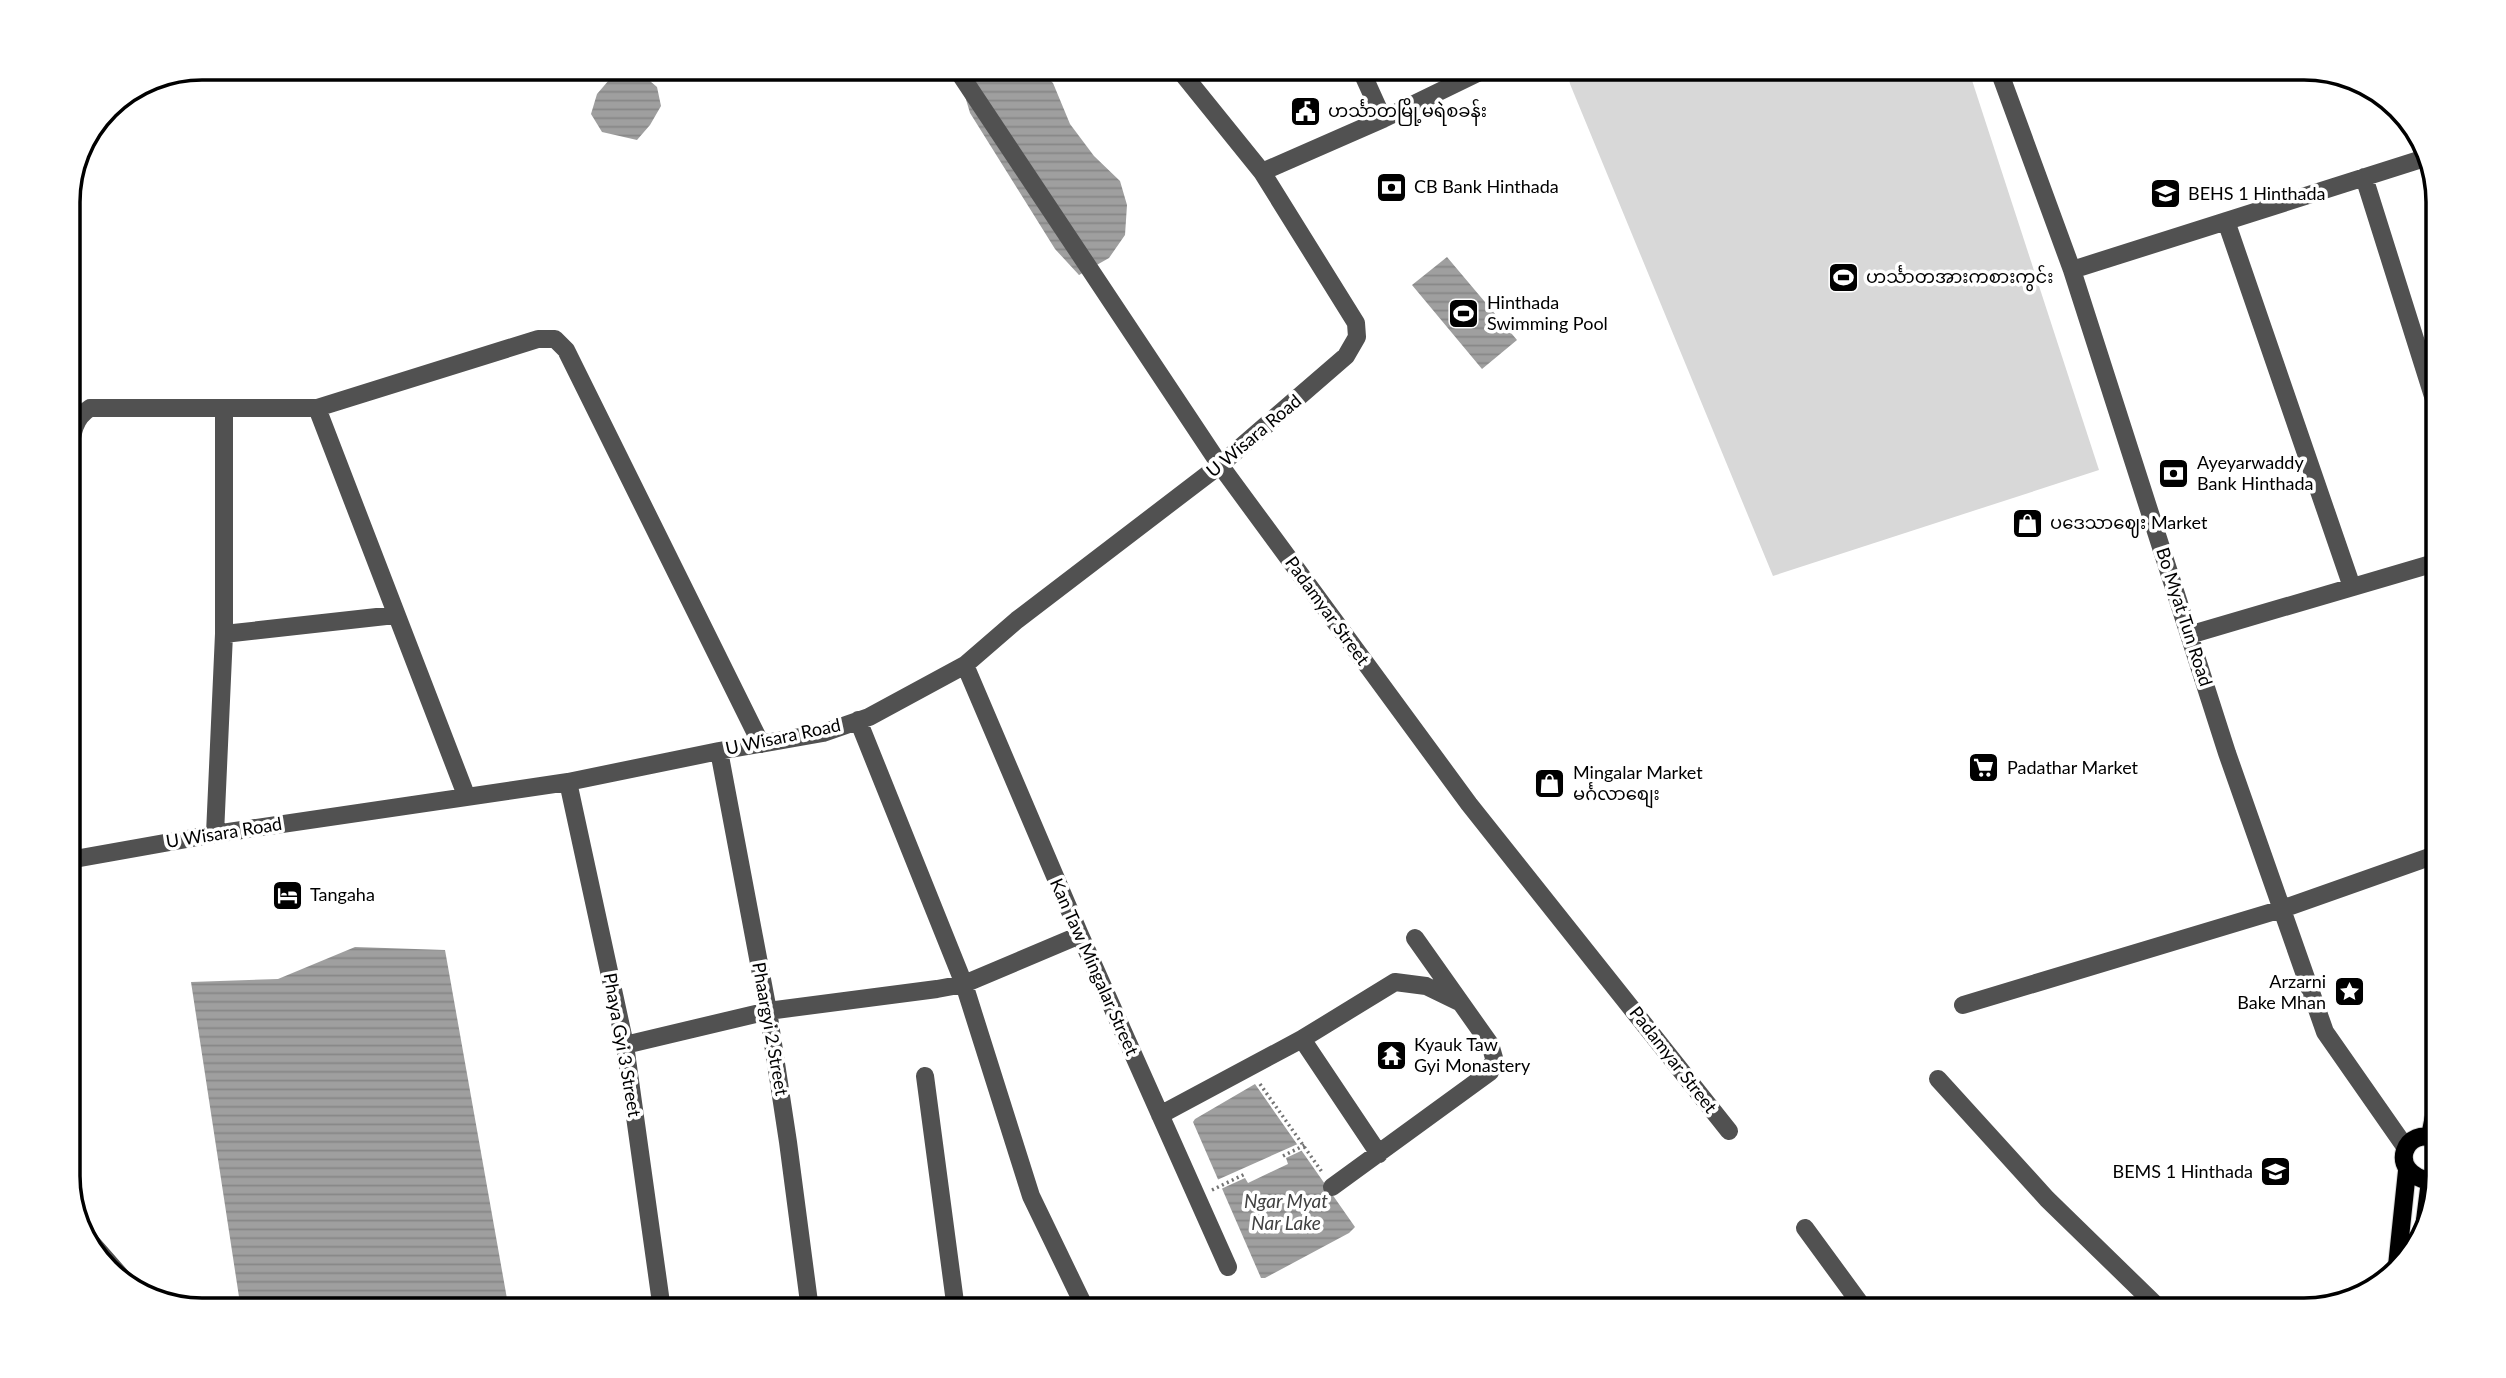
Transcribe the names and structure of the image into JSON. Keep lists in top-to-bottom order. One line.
{"streets":{"street":["U Wisara Road","Padamyar Street","Bo Myat Tun Road","Kan Taw Mingalar Street","Phaargyi 2 Street","Phaya Gyi 3 Street"]},"crossings":[["U Wisara Road","Padamyar Street"],["U Wisara Road","Kan Taw Mingalar Street"],["U Wisara Road","Phaargyi 2 Street"],["U Wisara Road","Phaya Gyi 3 Street"]],"water":["Ngar Myat Nar Lake"],"places":{"public building":["ဟင်္သာတမြို့မရဲစခန်း"],"bank":["CB Bank Hinthada","Ayeyarwaddy Bank Hinthada"],"school or university":["BEHS 1 Hinthada","BEMS 1 Hinthada"],"sports":["ဟင်္သာတအားကစားကွင်း","Hinthada Swimming Pool"],"shop":["ပဒေသာဈေး Market","Mingalar Market မင်္ဂလာစျေး"],"supermarket":["Padathar Market"],"hotel":["Tangaha"],"place":["Arzarni Bake Mhan"],"temple":["Kyauk Taw Gyi Monastery"]}}
